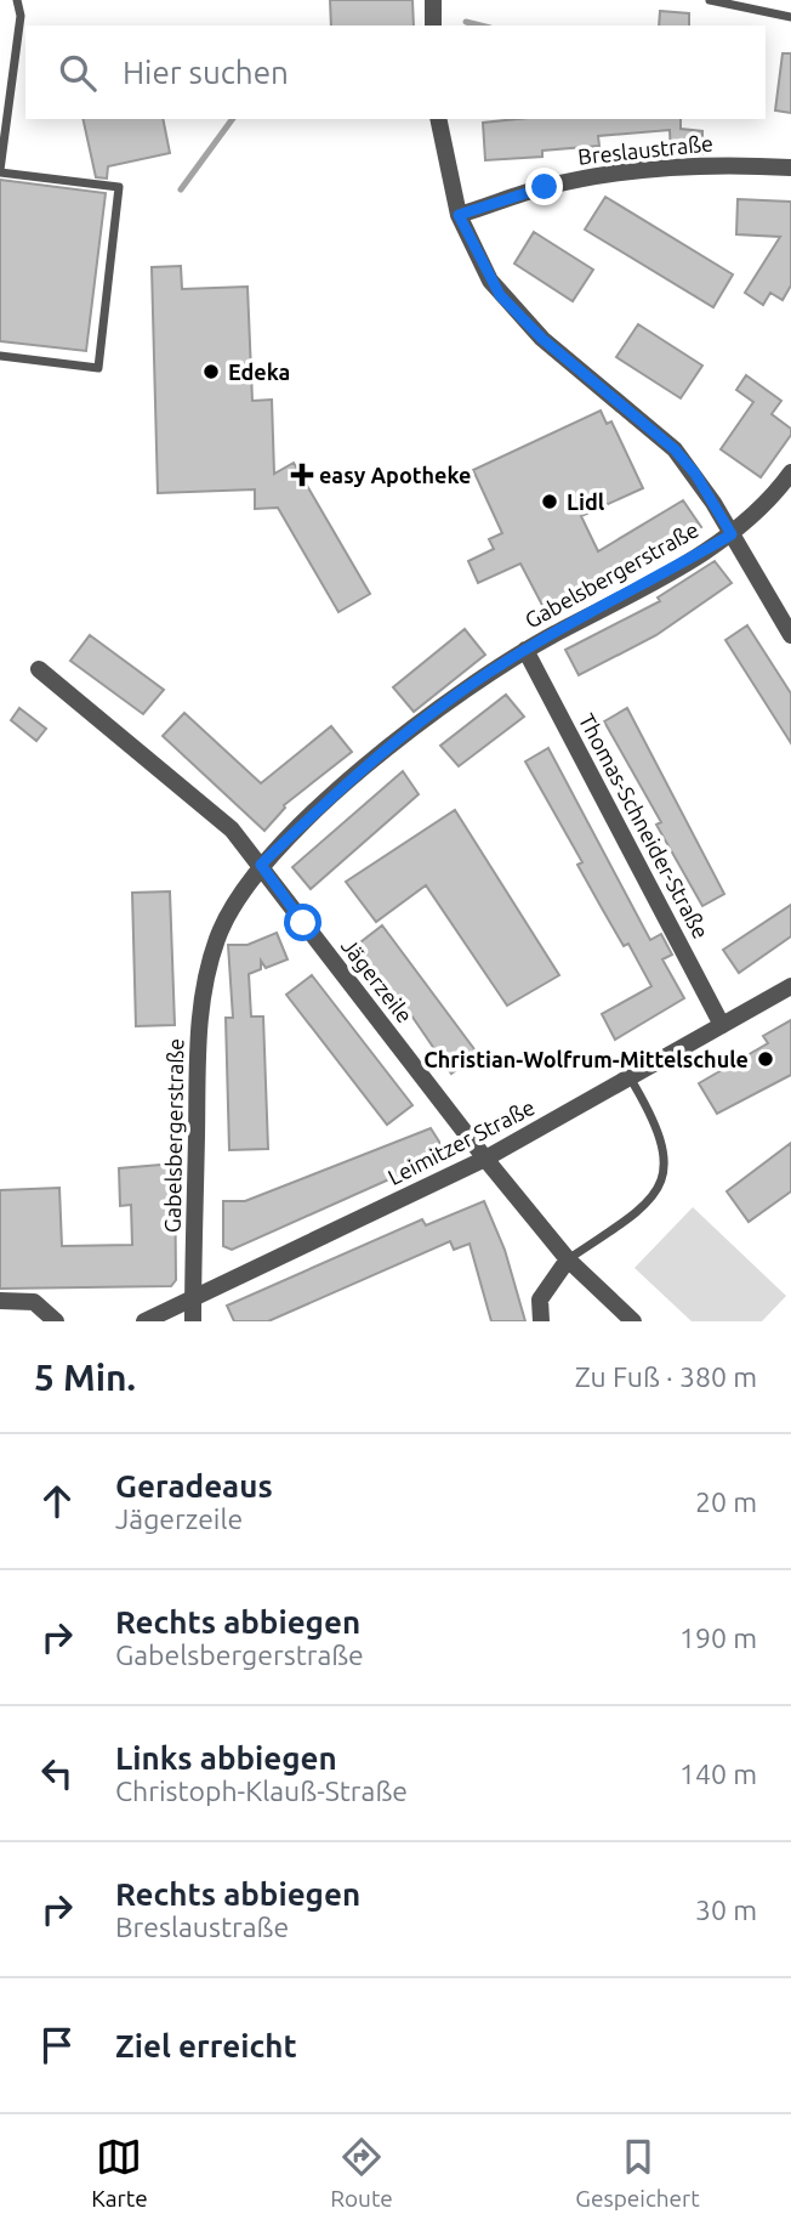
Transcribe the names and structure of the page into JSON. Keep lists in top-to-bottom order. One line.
{"streets":{"street":["Breslaustraße","Gabelsbergerstraße","Thomas-Schneider-Straße","Jägerzeile","Leimitzer Straße"]},"crossings":[["Gabelsbergerstraße","Thomas-Schneider-Straße"],["Gabelsbergerstraße","Jägerzeile"],["Gabelsbergerstraße","Leimitzer Straße"],["Thomas-Schneider-Straße","Leimitzer Straße"],["Jägerzeile","Leimitzer Straße"]],"places":{"other":["Edeka","Lidl","Christian-Wolfrum-Mittelschule"],"health":["easy Apotheke"]},"page":{"search":"Hier suchen","heading":["5 Min.","Zu Fuß · 380 m"],"list":[["Geradeaus","Jägerzeile","20 m"],["Rechts abbiegen","Gabelsbergerstraße","190 m"],["Links abbiegen","Christoph-Klauß-Straße","140 m"],["Rechts abbiegen","Breslaustraße","30 m"],"Ziel erreicht"],"nav":["Karte","Route","Gespeichert"]}}
